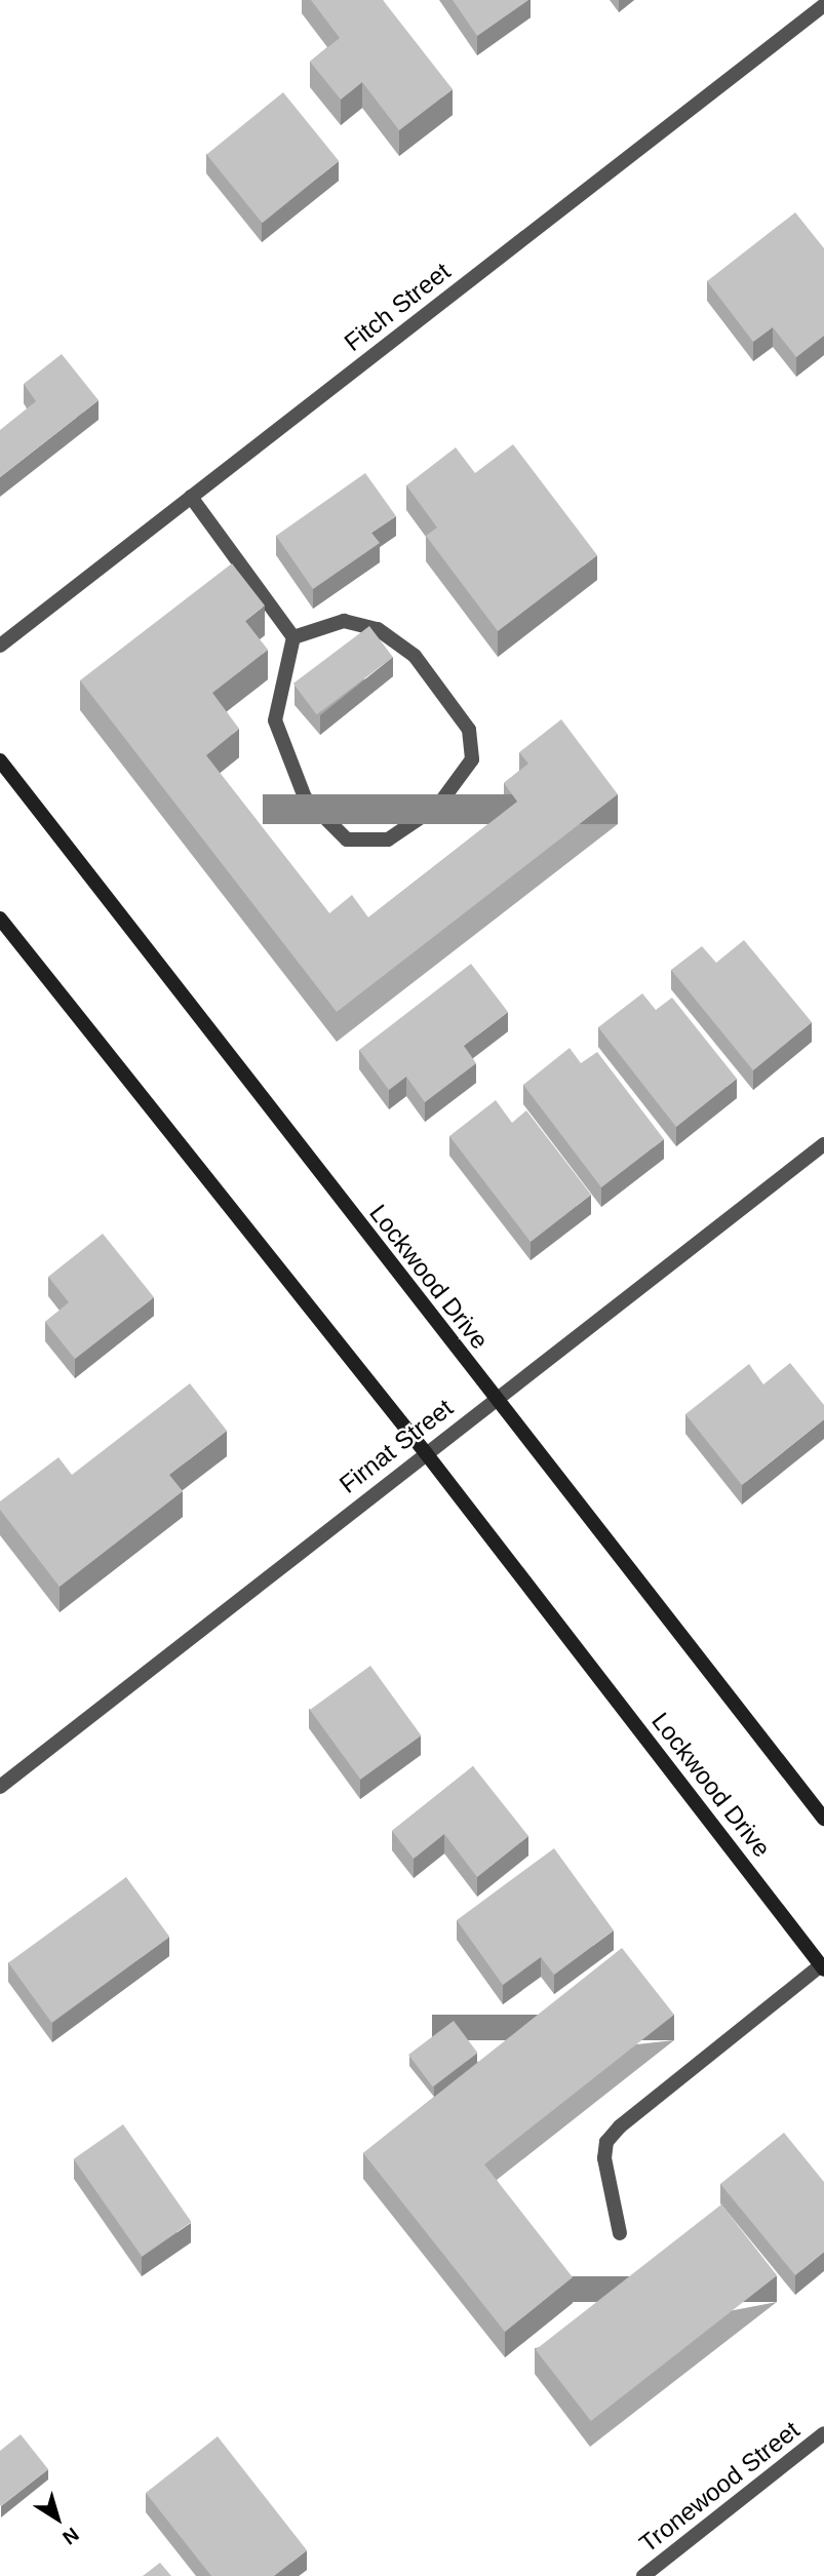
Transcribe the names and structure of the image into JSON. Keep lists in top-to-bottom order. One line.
{"streets":{"main road":["Lockwood Drive"],"street":["Fitch Street","Firnat Street","Tronewood Street"]},"crossings":[["Lockwood Drive","Firnat Street"]],"north":"bottom right"}
